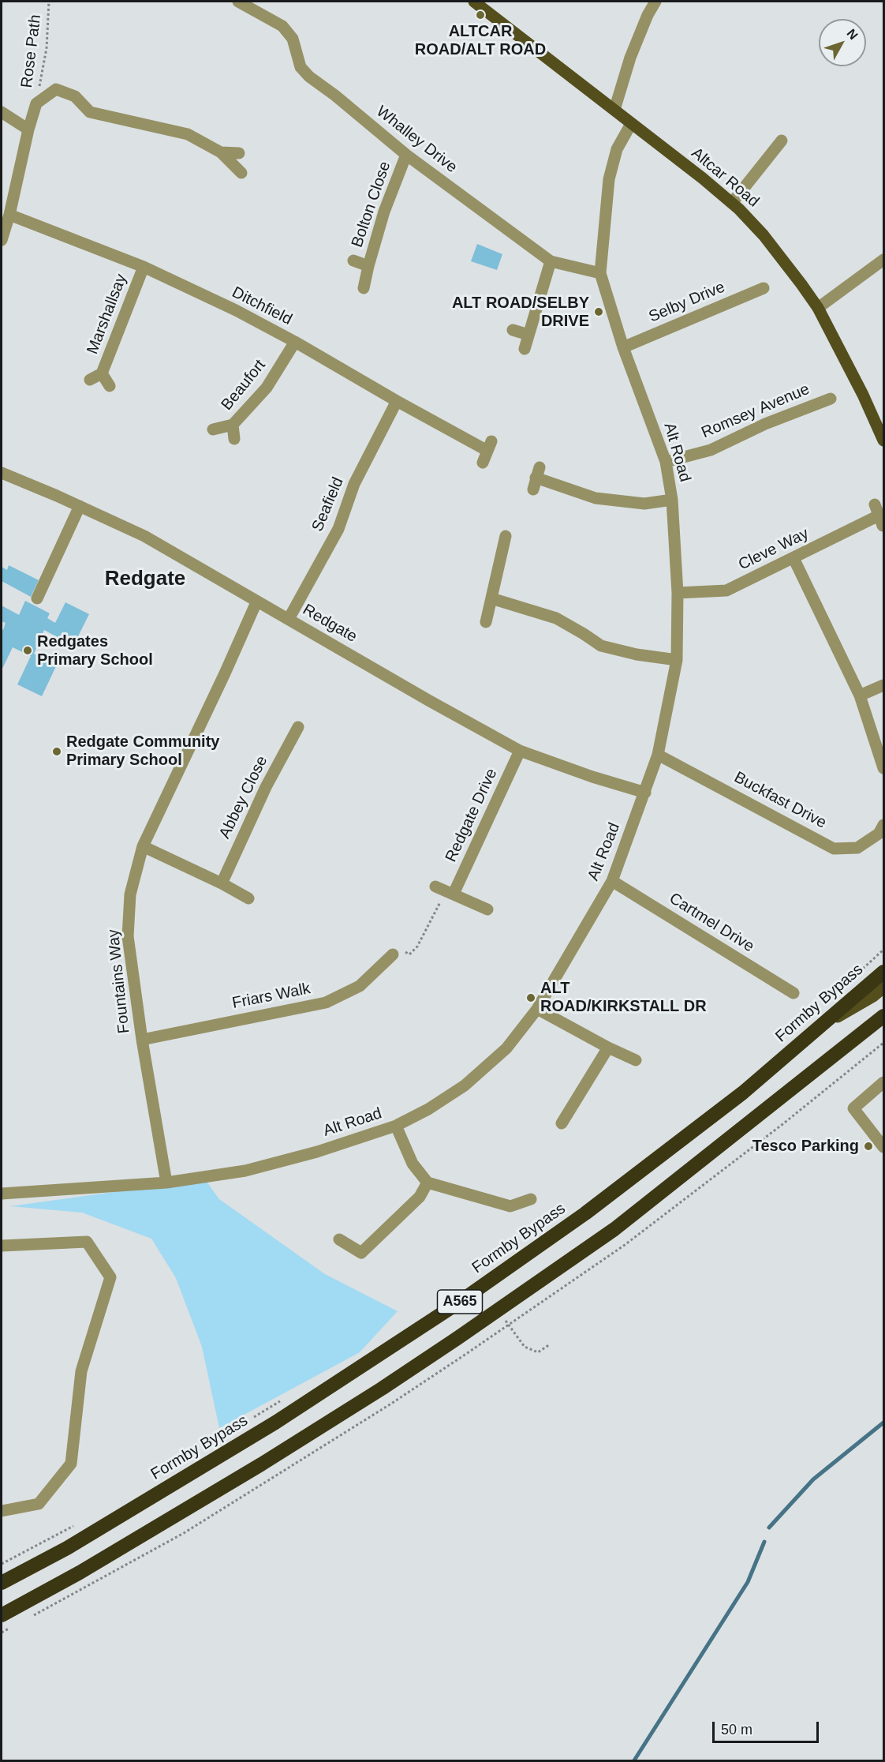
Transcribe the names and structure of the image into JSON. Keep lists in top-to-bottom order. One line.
{"streets":{"highway":["Formby Bypass","A565"],"main road":["Altcar Road"],"street":["Whalley Drive","Bolton Close","Selby Drive","Ditchfield","Marshallsay","Beaufort","Romsey Avenue","Alt Road","Seafield","Cleve Way","Redgate","Abbey Close","Buckfast Drive","Redgate Drive","Cartmel Drive","Fountains Way","Friars Walk"],"path":["Rose Path"]},"crossings":[["Whalley Drive","Bolton Close"],["Whalley Drive","Alt Road"],["Altcar Road","Alt Road"],["Selby Drive","Alt Road"],["Ditchfield","Marshallsay"],["Ditchfield","Beaufort"],["Ditchfield","Seafield"],["Romsey Avenue","Alt Road"],["Alt Road","Cleve Way"],["Alt Road","Redgate"],["Alt Road","Buckfast Drive"],["Alt Road","Cartmel Drive"],["Alt Road","Fountains Way"],["Seafield","Redgate"],["Redgate","Redgate Drive"],["Redgate","Fountains Way"],["Fountains Way","Friars Walk"]],"districts":["Redgate"],"places":["ALTCAR ROAD/ALT ROAD","ALT ROAD/SELBY DRIVE","Redgates Primary School","Redgate Community Primary School","ALT ROAD/KIRKSTALL DR","Tesco Parking"],"scale_bar":"50 m","north":"top right"}
